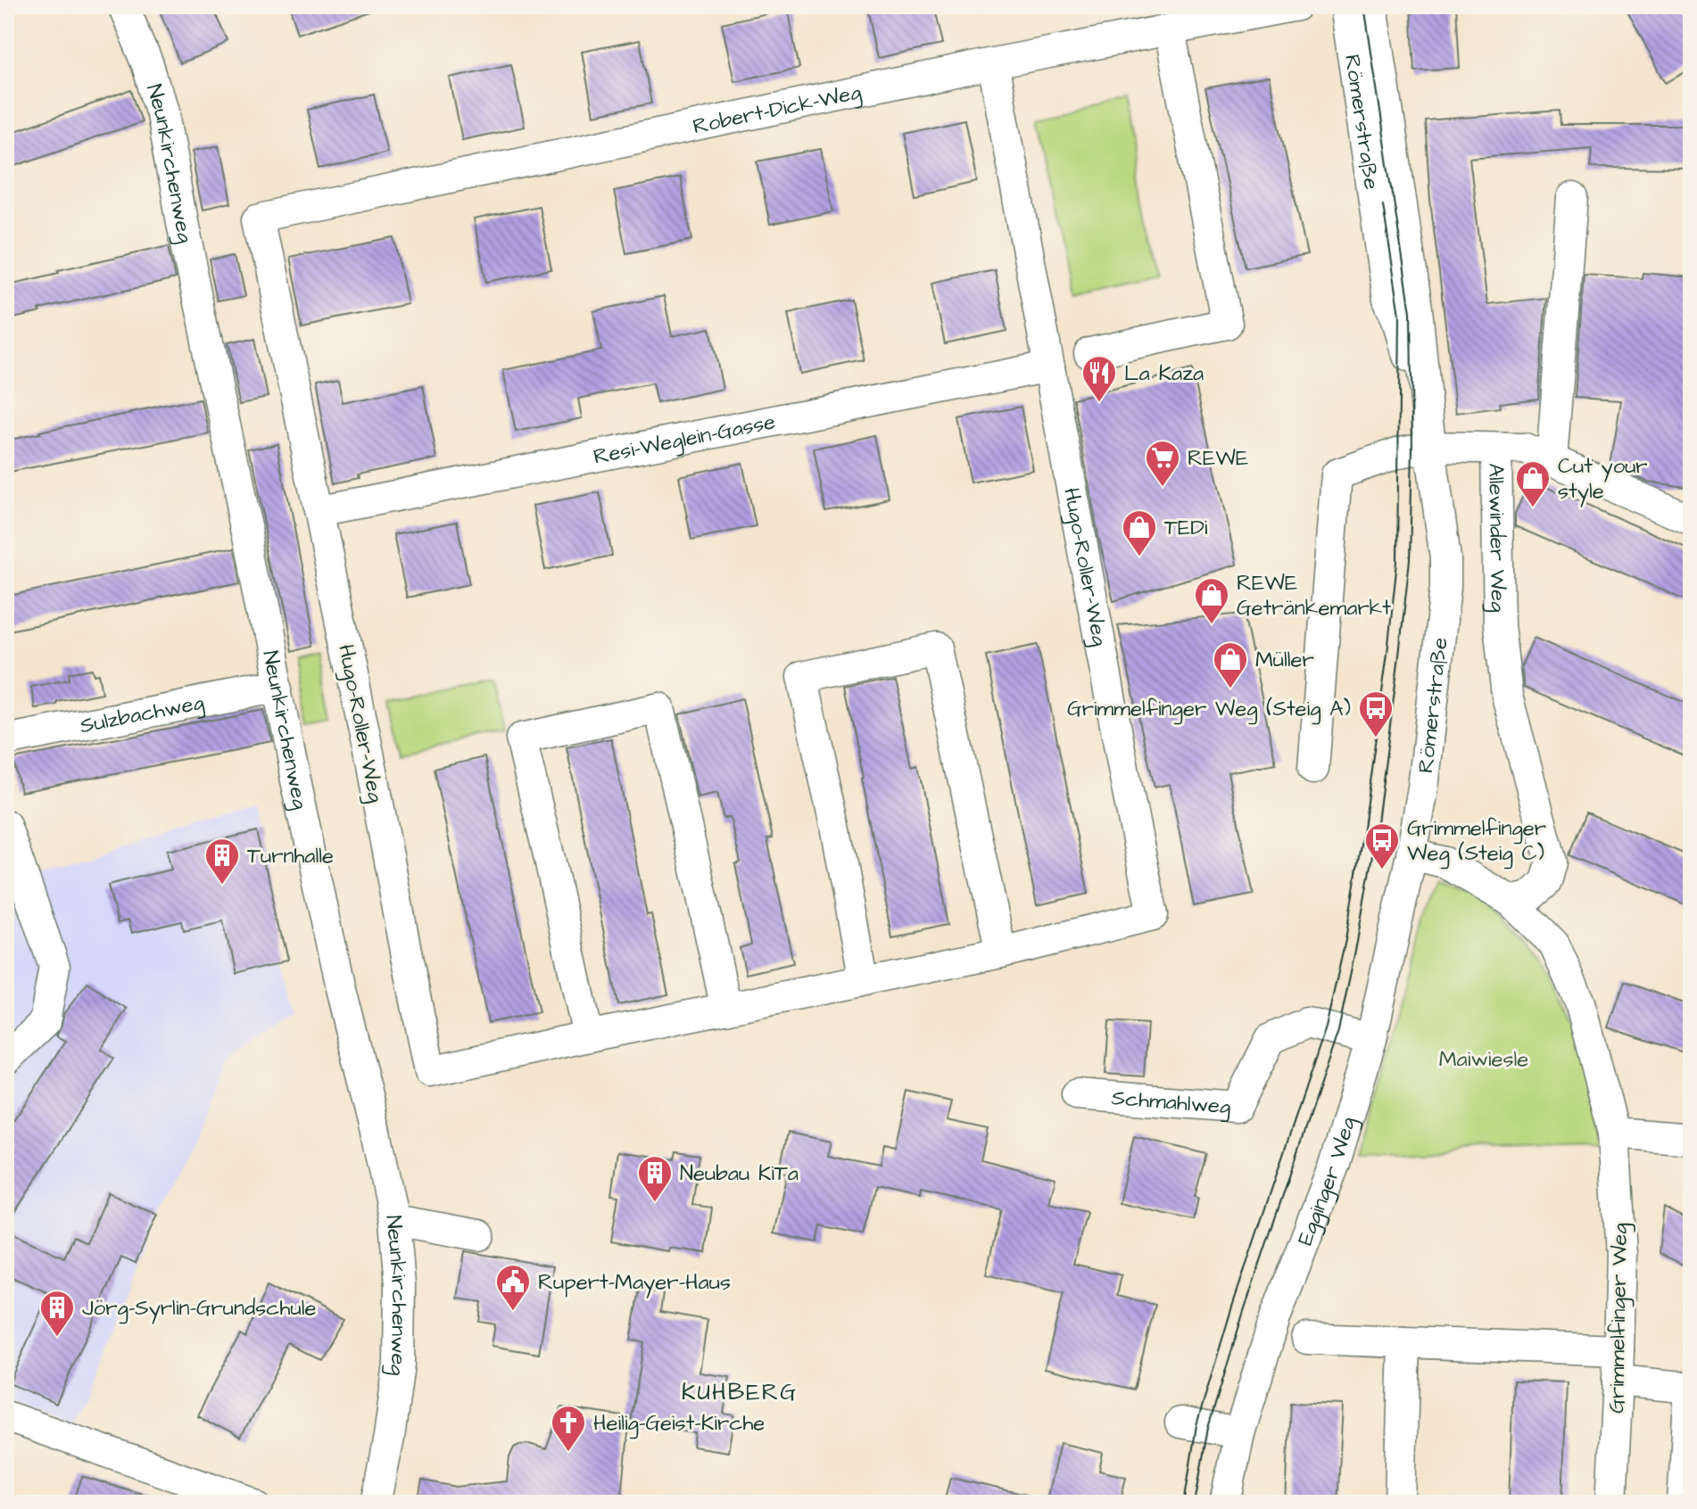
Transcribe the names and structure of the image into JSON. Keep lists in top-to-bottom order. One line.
{"streets":{"street":["Robert-Dick-Weg","Römerstraße","Neunkirchenweg","Resi-Weglein-Gasse","Allewinder Weg","Hugo-Roller-Weg","Sulzbachweg","Schmahlweg","Egginger Weg","Grimmelfinger Weg"]},"crossings":[["Robert-Dick-Weg","Hugo-Roller-Weg"],["Römerstraße","Allewinder Weg"],["Römerstraße","Egginger Weg"],["Neunkirchenweg","Sulzbachweg"],["Resi-Weglein-Gasse","Hugo-Roller-Weg"],["Schmahlweg","Egginger Weg"]],"districts":["KUHBERG"],"parks":["Maiwiesle"],"places":{"restaurant":["La Kaza"],"supermarket":["REWE"],"shop":["Cut your style","TEDi","REWE Getränkemarkt","Müller"],"bus stop":["Grimmelfinger Weg (Steig A)","Grimmelfinger Weg (Steig C)"],"building":["Turnhalle","Neubau KiTa","Jörg-Syrlin-Grundschule"],"public building":["Rupert-Mayer-Haus"],"church":["Heilig-Geist-Kirche"]}}
